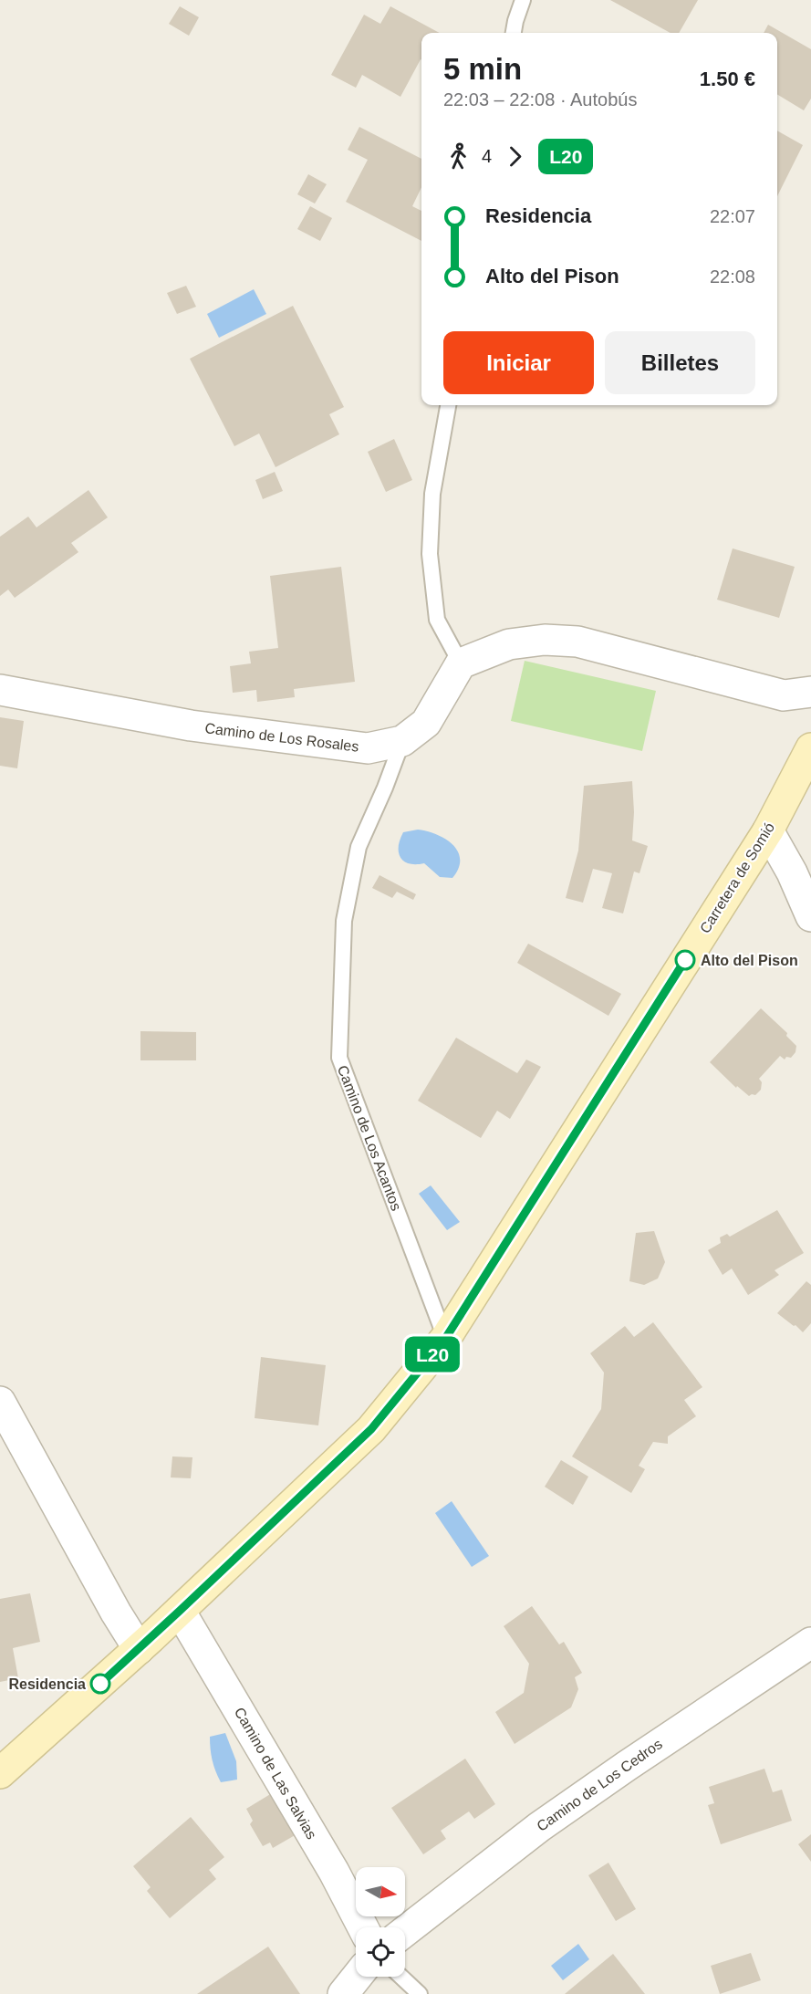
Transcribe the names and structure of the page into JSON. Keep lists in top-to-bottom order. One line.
{"streets":{"street":["Camino de Los Rosales","Carretera de Somió","Camino de Las Salvias","Camino de Los Cedros"],"lane":["Camino de Los Acantos"]},"crossings":[["Camino de Los Rosales","Camino de Los Acantos"],["Carretera de Somió","Camino de Los Acantos"],["Carretera de Somió","Camino de Las Salvias"]],"places":["Alto del Pison","Residencia"],"lines":["bus line L20"],"north":"right","page":{"on_map":"L20","heading":["5 min","22:03 – 22:08 · Autobús","1.50 €"],"legs":["4","L20"],"list":[{"name":"Residencia","value":"22:07"},{"name":"Alto del Pison","value":"22:08"}],"buttons":["Iniciar","Billetes"]}}
